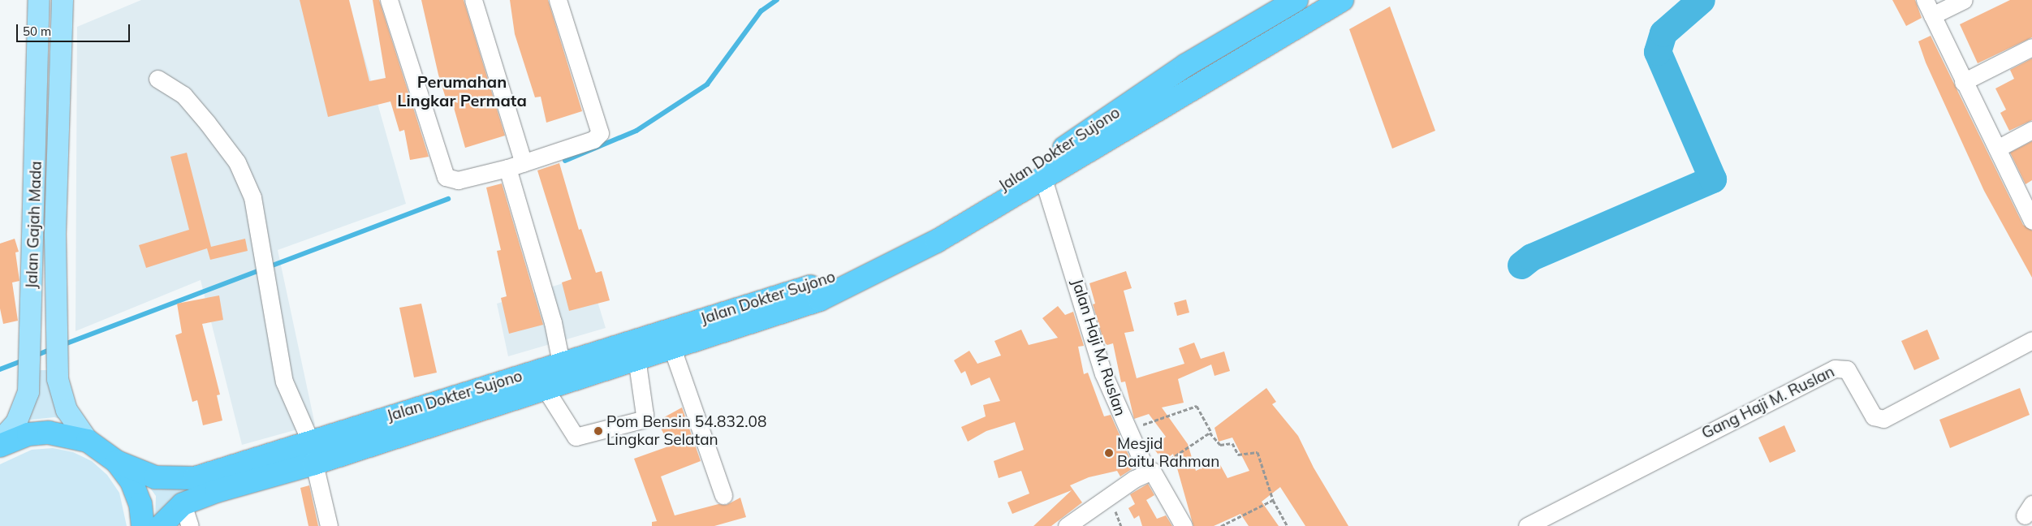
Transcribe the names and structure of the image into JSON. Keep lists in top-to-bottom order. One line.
{"streets":{"highway":["Jalan Dokter Sujono"],"main road":["Jalan Gajah Mada"],"street":["Jalan Haji M. Ruslan","Gang Haji M. Ruslan"]},"districts":["Perumahan Lingkar Permata"],"places":["Pom Bensin 54.832.08 Lingkar Selatan","Mesjid Baitu Rahman"],"scale_bar":"50 m"}
